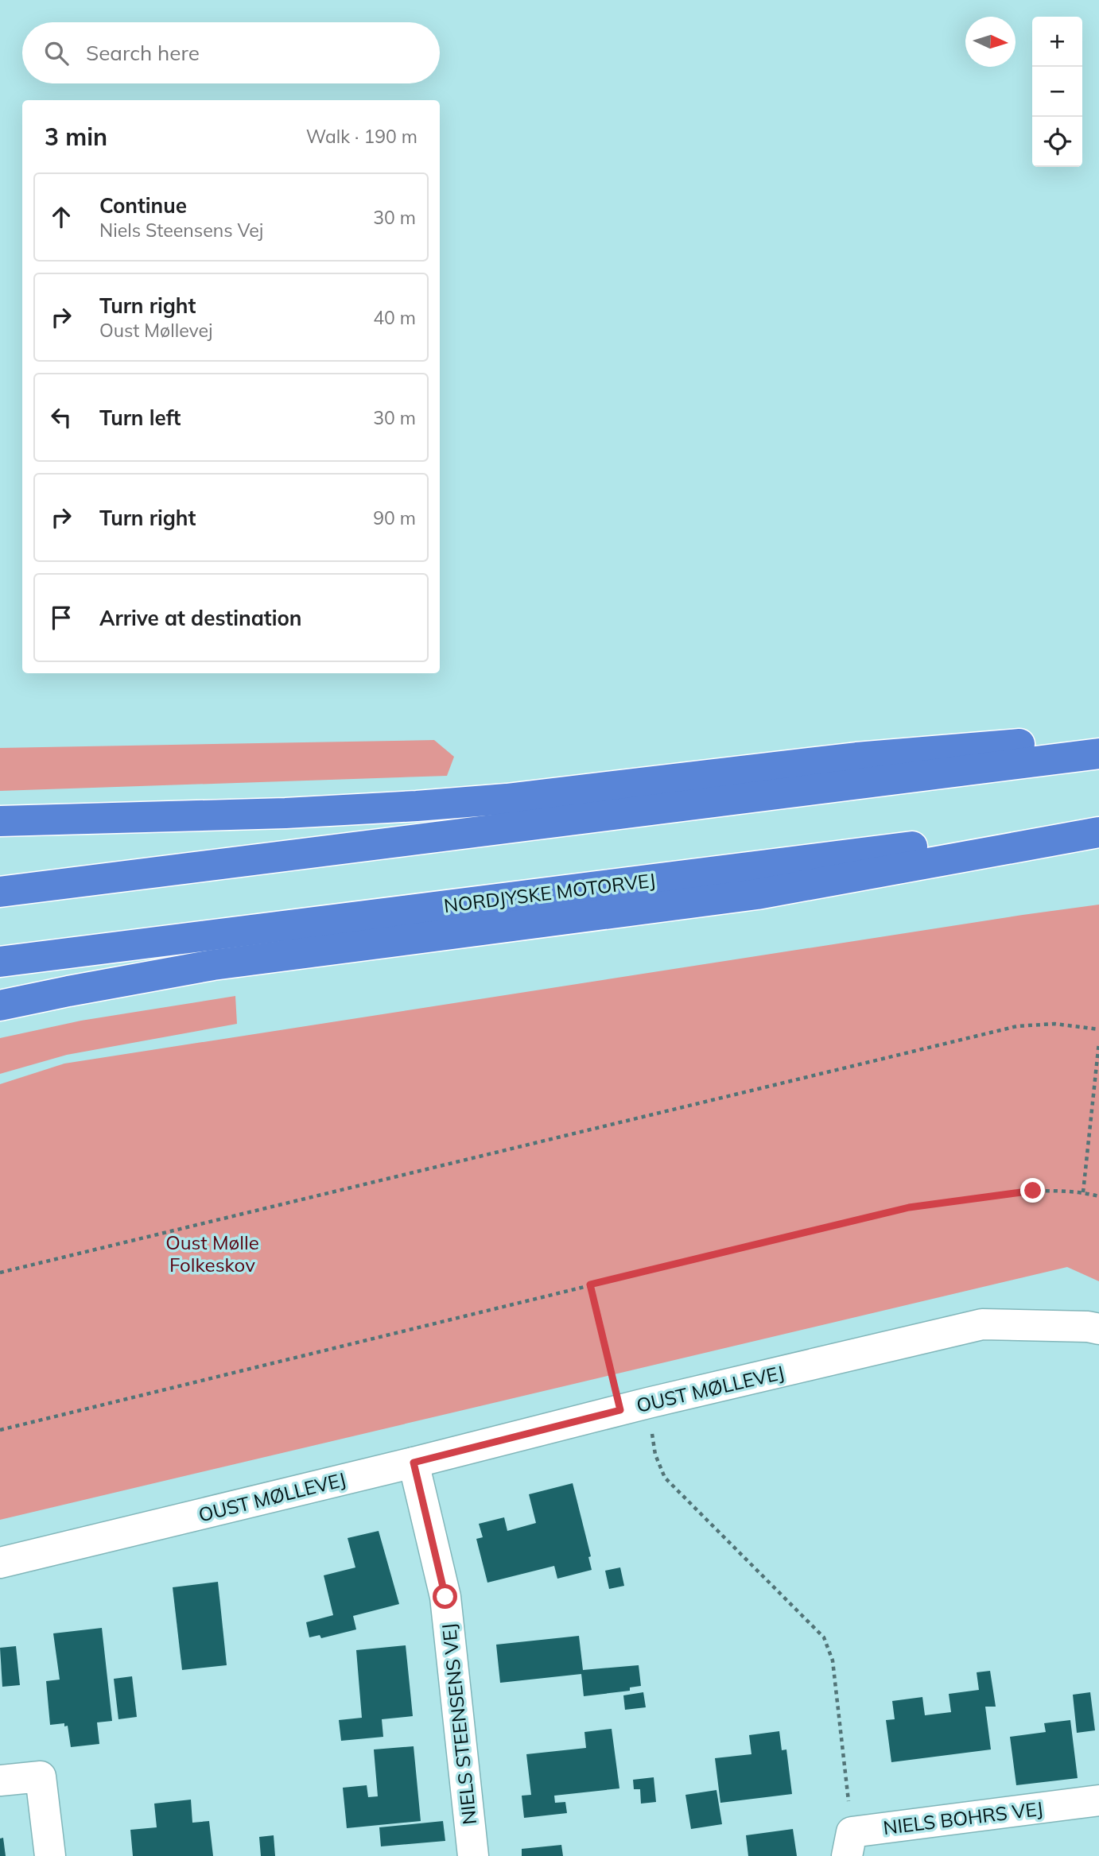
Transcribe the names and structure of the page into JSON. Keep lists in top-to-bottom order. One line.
{"streets":{"highway":["NORDJYSKE MOTORVEJ"],"street":["OUST MØLLEVEJ","NIELS STEENSENS VEJ","NIELS BOHRS VEJ"]},"crossings":[["OUST MØLLEVEJ","NIELS STEENSENS VEJ"]],"parks":["Oust Mølle Folkeskov"],"north":"right","page":{"map_buttons":["+","−"],"search":"Search here","heading":["3 min","Walk · 190 m"],"list":[["Continue","Niels Steensens Vej","30 m"],["Turn right","Oust Møllevej","40 m"],["Turn left","30 m"],["Turn right","90 m"],"Arrive at destination"]}}
